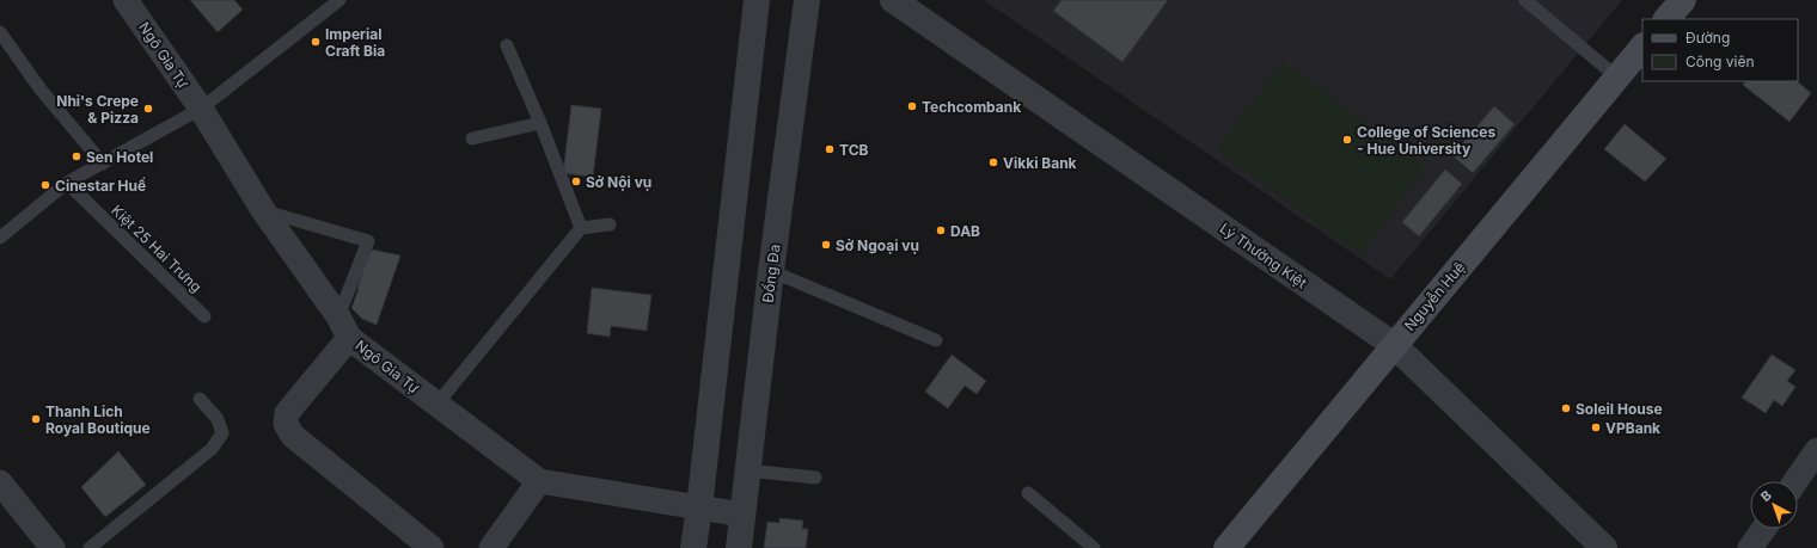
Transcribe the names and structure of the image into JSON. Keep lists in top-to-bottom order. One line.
{"streets":{"main road":["Nguyễn Huệ"],"street":["Ngô Gia Tự","Lý Thường Kiệt","Đống Đa"],"lane":["Kiệt 25 Hai Trưng"]},"crossings":[["Ngô Gia Tự","Đống Đa"],["Lý Thường Kiệt","Nguyễn Huệ"]],"places":["Imperial Craft Bia","Techcombank","Nhi's Crepe & Pizza","College of Sciences - Hue University","TCB","Sen Hotel","Vikki Bank","Sở Nội vụ","Cinestar Huế","DAB","Sở Ngoại vụ","Soleil House","Thanh Lich Royal Boutique","VPBank"],"legend":["Đường","Công viên"],"north":"top left"}
